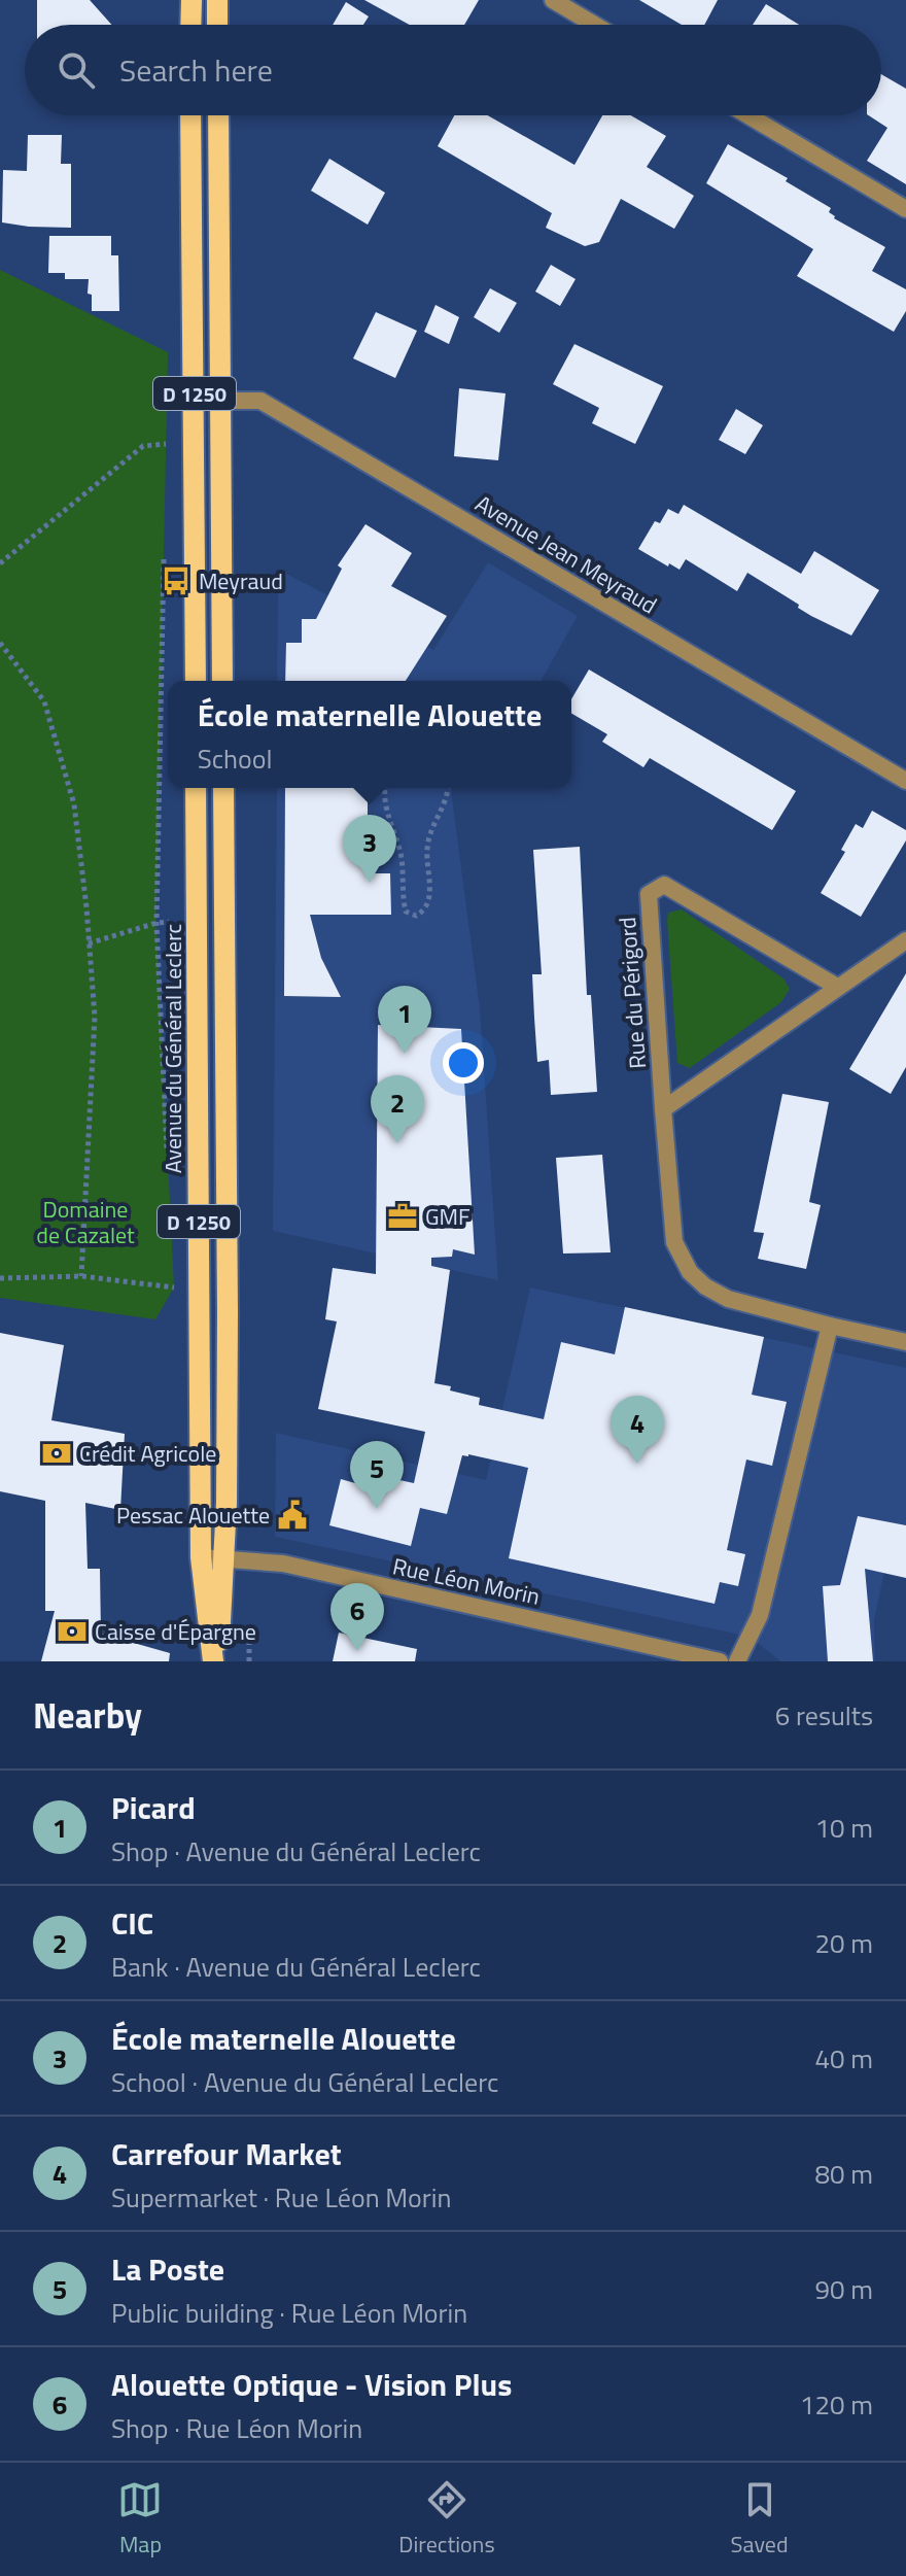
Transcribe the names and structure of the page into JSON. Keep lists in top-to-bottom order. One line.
{"streets":{"main road":["D 1250","Avenue du Général Leclerc"],"street":["Avenue Jean Meyraud","Rue du Périgord","Rue Léon Morin"]},"crossings":[["D 1250","Avenue Jean Meyraud"],["Avenue du Général Leclerc","Rue Léon Morin"]],"parks":["Domaine de Cazalet"],"places":{"bus stop":["Meyraud"],"office":["GMF"],"bank":["Crédit Agricole","Caisse d'Épargne"],"public building":["Pessac Alouette"]},"page":{"search":"Search here","popup":["École maternelle Alouette","School"],"pins":["3","1","2","4","5","6"],"heading":["Nearby","6 results"],"list":[{"mark":"1","name":"Picard","note":"Shop · Avenue du Général Leclerc","value":"10 m"},{"mark":"2","name":"CIC","note":"Bank · Avenue du Général Leclerc","value":"20 m"},{"mark":"3","name":"École maternelle Alouette","note":"School · Avenue du Général Leclerc","value":"40 m"},{"mark":"4","name":"Carrefour Market","note":"Supermarket · Rue Léon Morin","value":"80 m"},{"mark":"5","name":"La Poste","note":"Public building · Rue Léon Morin","value":"90 m"},{"mark":"6","name":"Alouette Optique - Vision Plus","note":"Shop · Rue Léon Morin","value":"120 m"}],"nav":["Map","Directions","Saved"]}}
